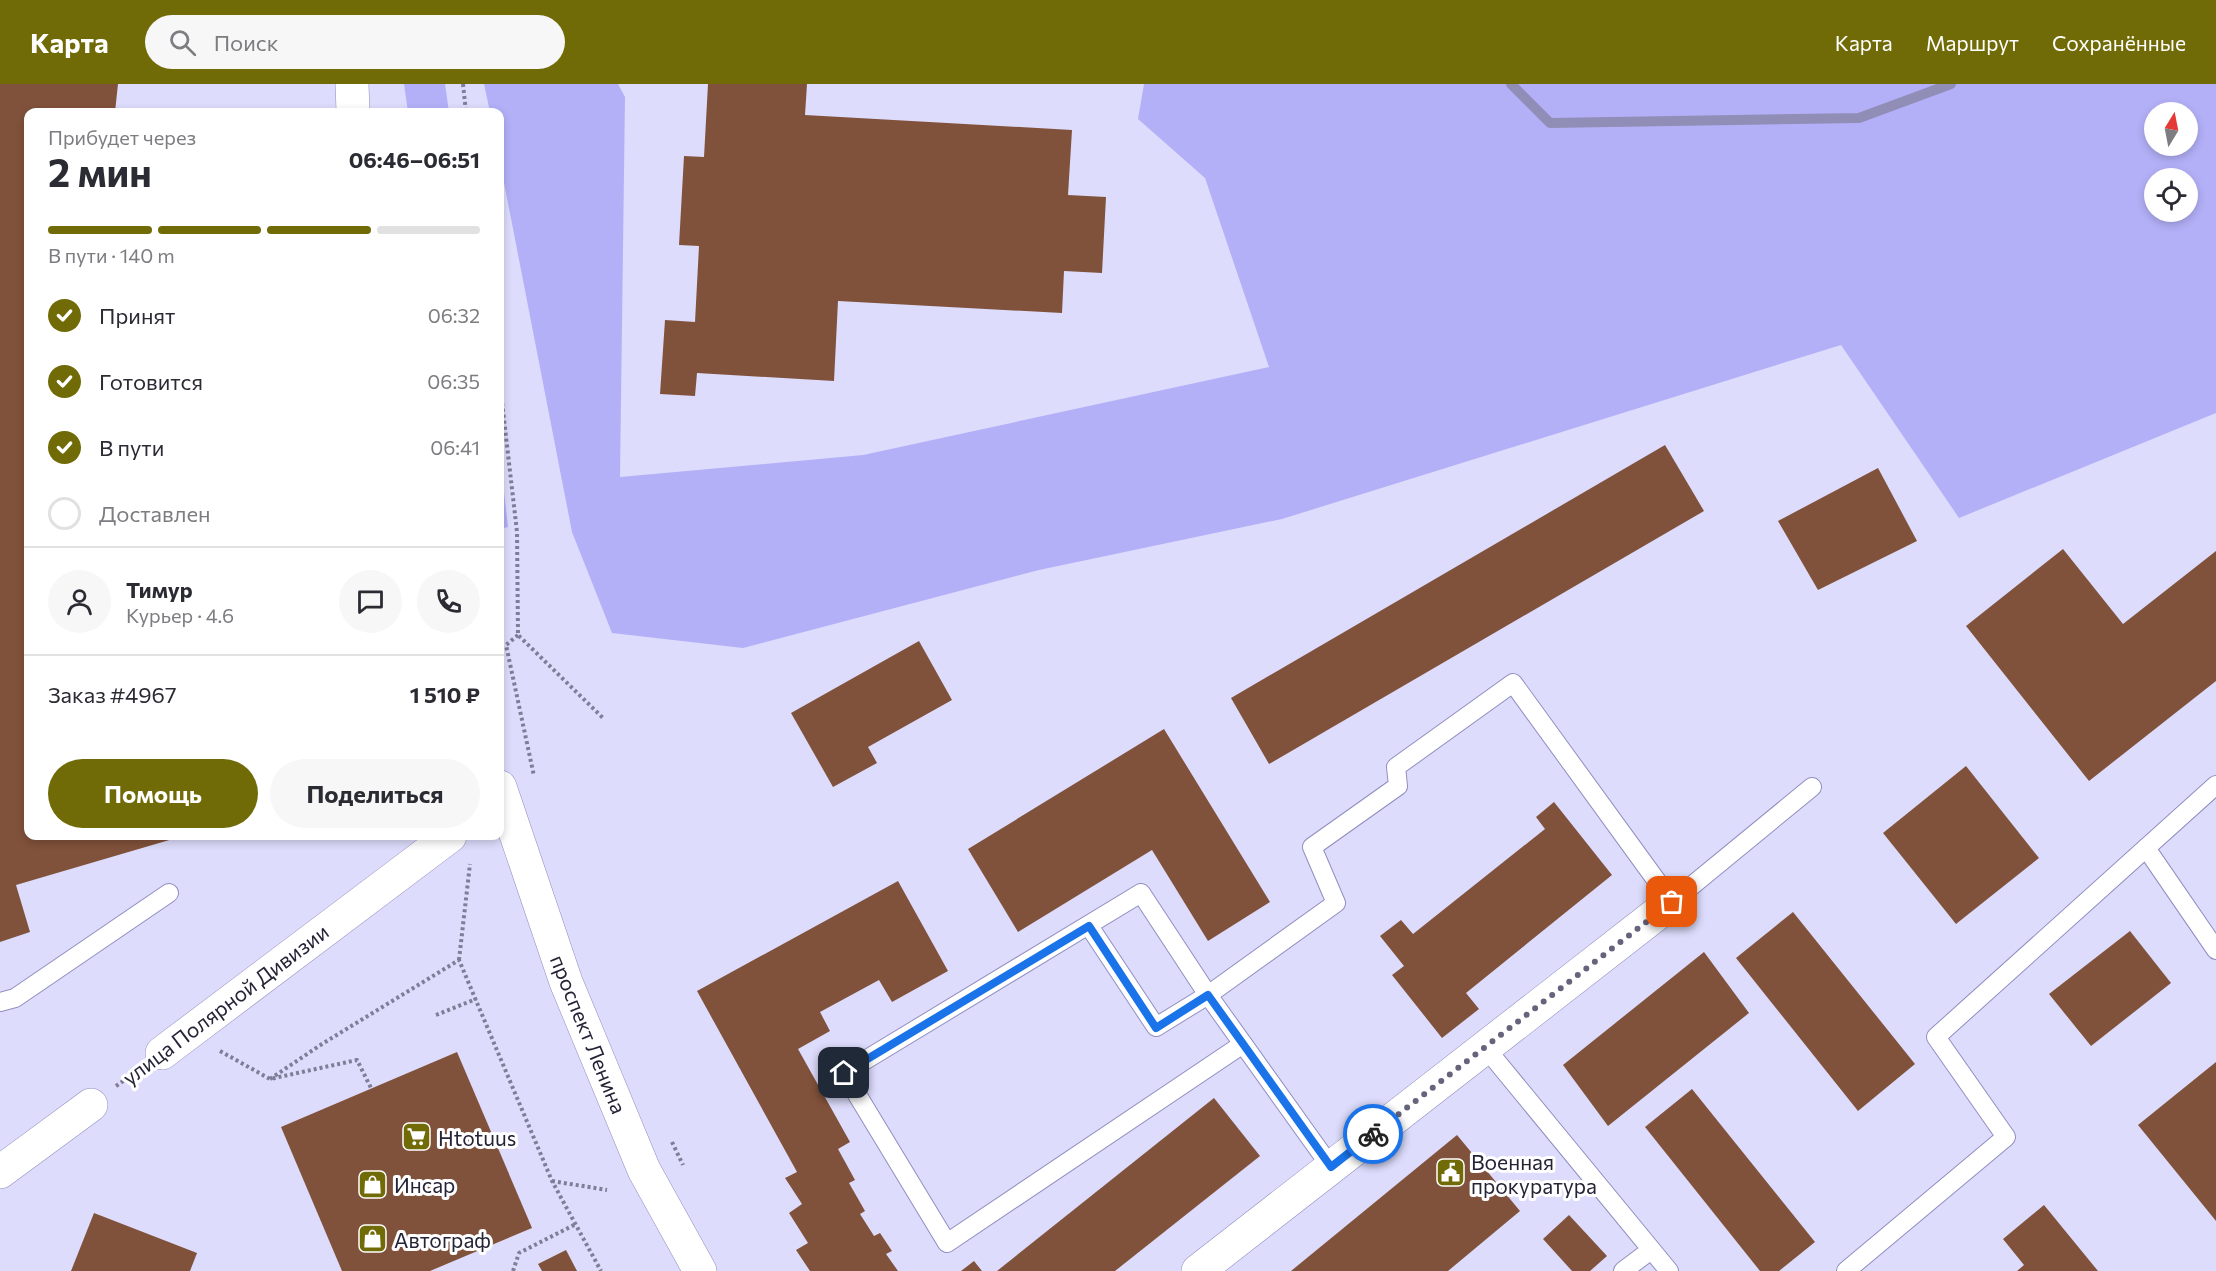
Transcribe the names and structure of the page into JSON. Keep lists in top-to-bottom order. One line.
{"streets":{"street":["улица Полярной Дивизии","проспект Ленина"]},"places":{"supermarket":["Htotuus"],"public building":["Военная прокуратура"],"shop":["Инсар","Автограф"]},"north":"top","page":{"header":"Карта","search":"Поиск","nav":["Карта","Маршрут","Сохранённые"],"heading":["2 мин","Прибудет через","06:46–06:51"],"panel":["Тимур","Курьер · 4.6","Заказ #4967","1 510 ₽"],"bar":"В пути · 140 m","list":[["Принят","06:32"],["Готовится","06:35"],["В пути","06:41"],"Доставлен"],"buttons":["Помощь","Поделиться"]}}
